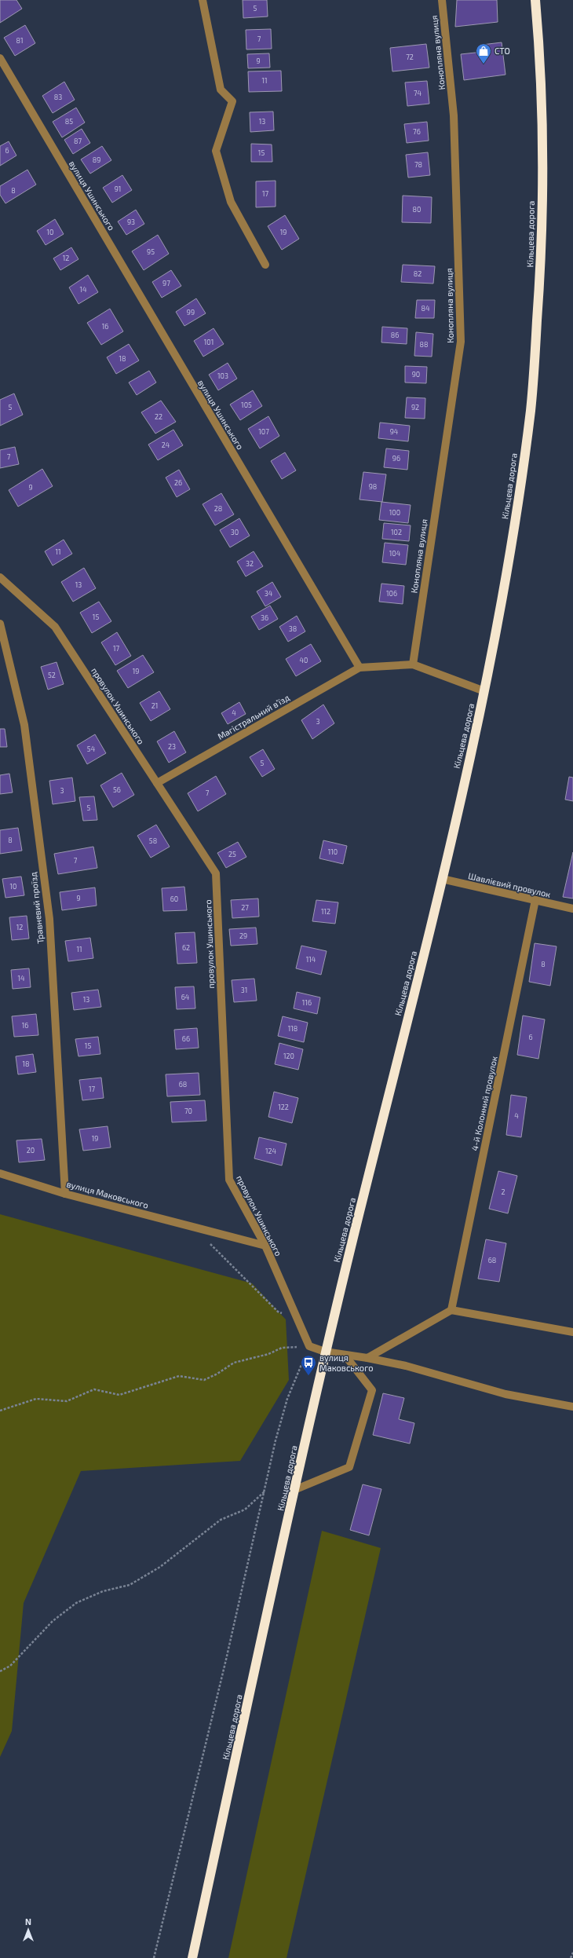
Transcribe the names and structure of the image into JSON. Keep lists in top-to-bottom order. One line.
{"streets":{"highway":["Кільцева дорога"],"street":["Конопляна вулиця","вулиця Ушинського","провулок Ушинського","Магістральний в’їзд","Шавлієвий провулок","Травневий проїзд","4-й Колонний провулок","вулиця Маковського"]},"crossings":[["вулиця Ушинського","Магістральний в’їзд"],["Кільцева дорога","Шавлієвий провулок"],["провулок Ушинського","Магістральний в’їзд"],["провулок Ушинського","вулиця Маковського"],["Шавлієвий провулок","4-й Колонний провулок"],["Травневий проїзд","вулиця Маковського"]],"places":{"shop":["СТО"],"bus stop":["вулиця Маковського"]},"house_numbers":["5","7","81","72","9","11","74","83","85","13","76","87","6","15","89","78","91","8","17","80","93","10","19","95","12","82","97","14","84","99","16","86","101","88","18","90","103","105","5","92","22","107","94","24","7","96","26","98","9","28","100","30","102","11","104","32","13","34","106","15","36","38","17","40","19","52","21","4","3","23","54","5","56","3","7","5","8","58","110","25","7","10","9","60","27","112","12","29","62","11","114","8","14","31","64","13","116","16","118","6","66","15","120","18","68","17","122","70","4","19","20","124","2","68"],"north":"top"}
